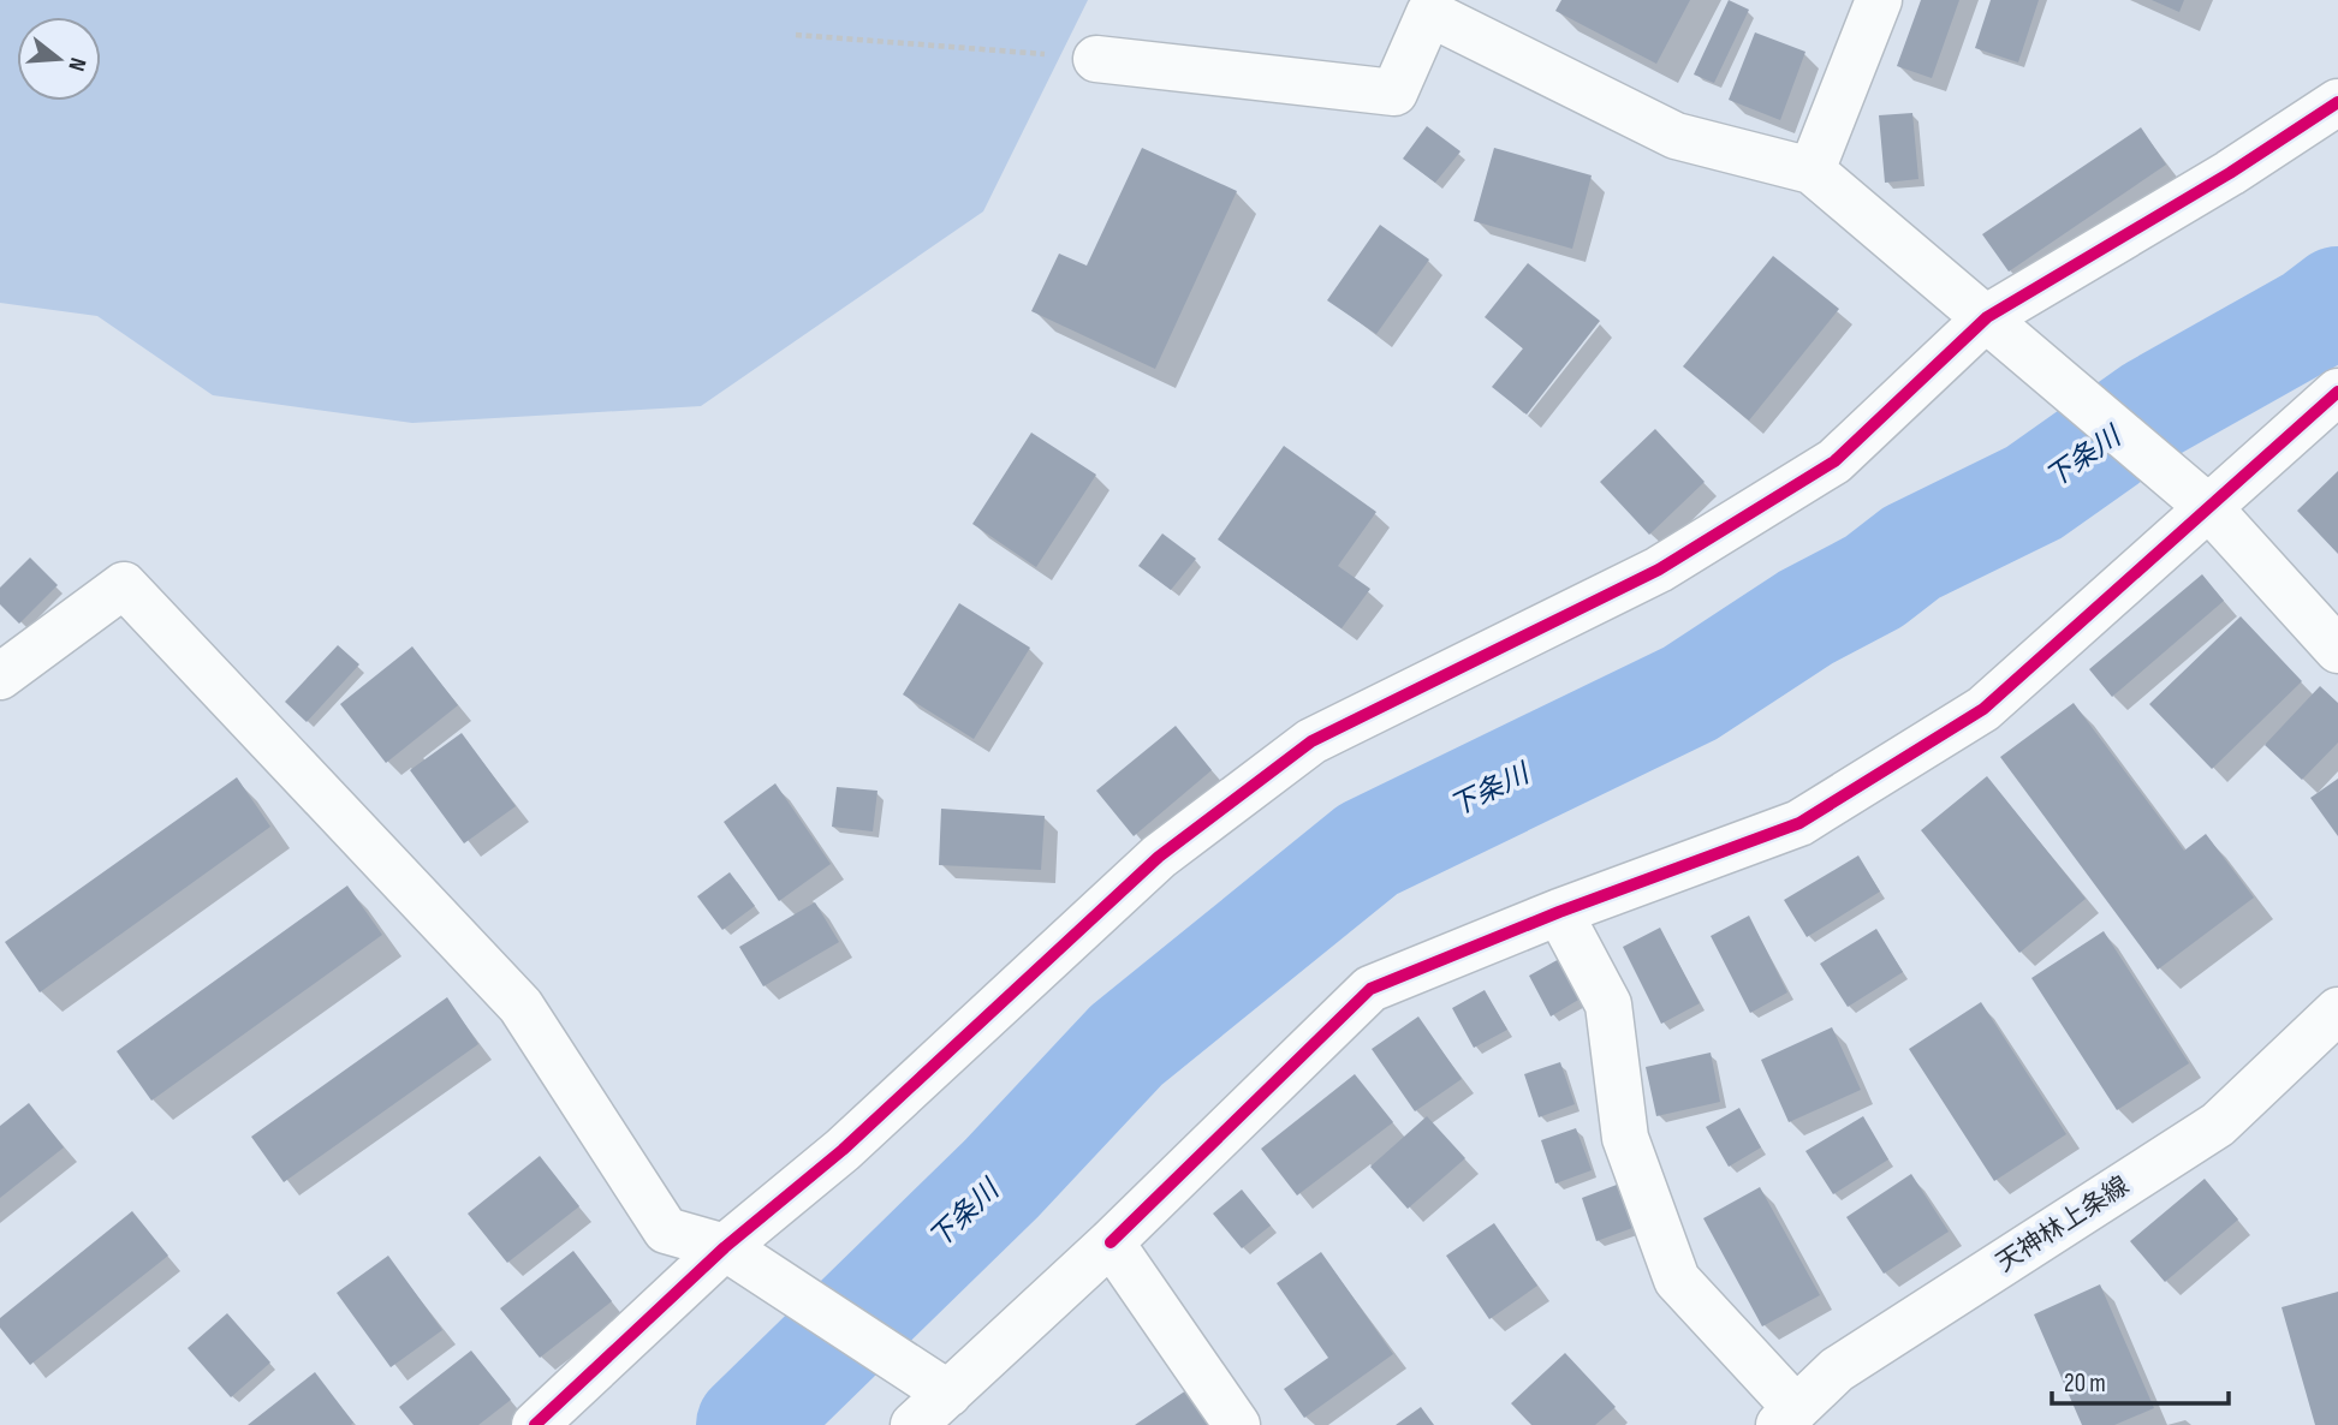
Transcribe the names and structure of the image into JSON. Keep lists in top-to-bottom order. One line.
{"streets":{"street":["天神林上条線"]},"water":["下条川"],"scale_bar":"20 m","north":"right"}
